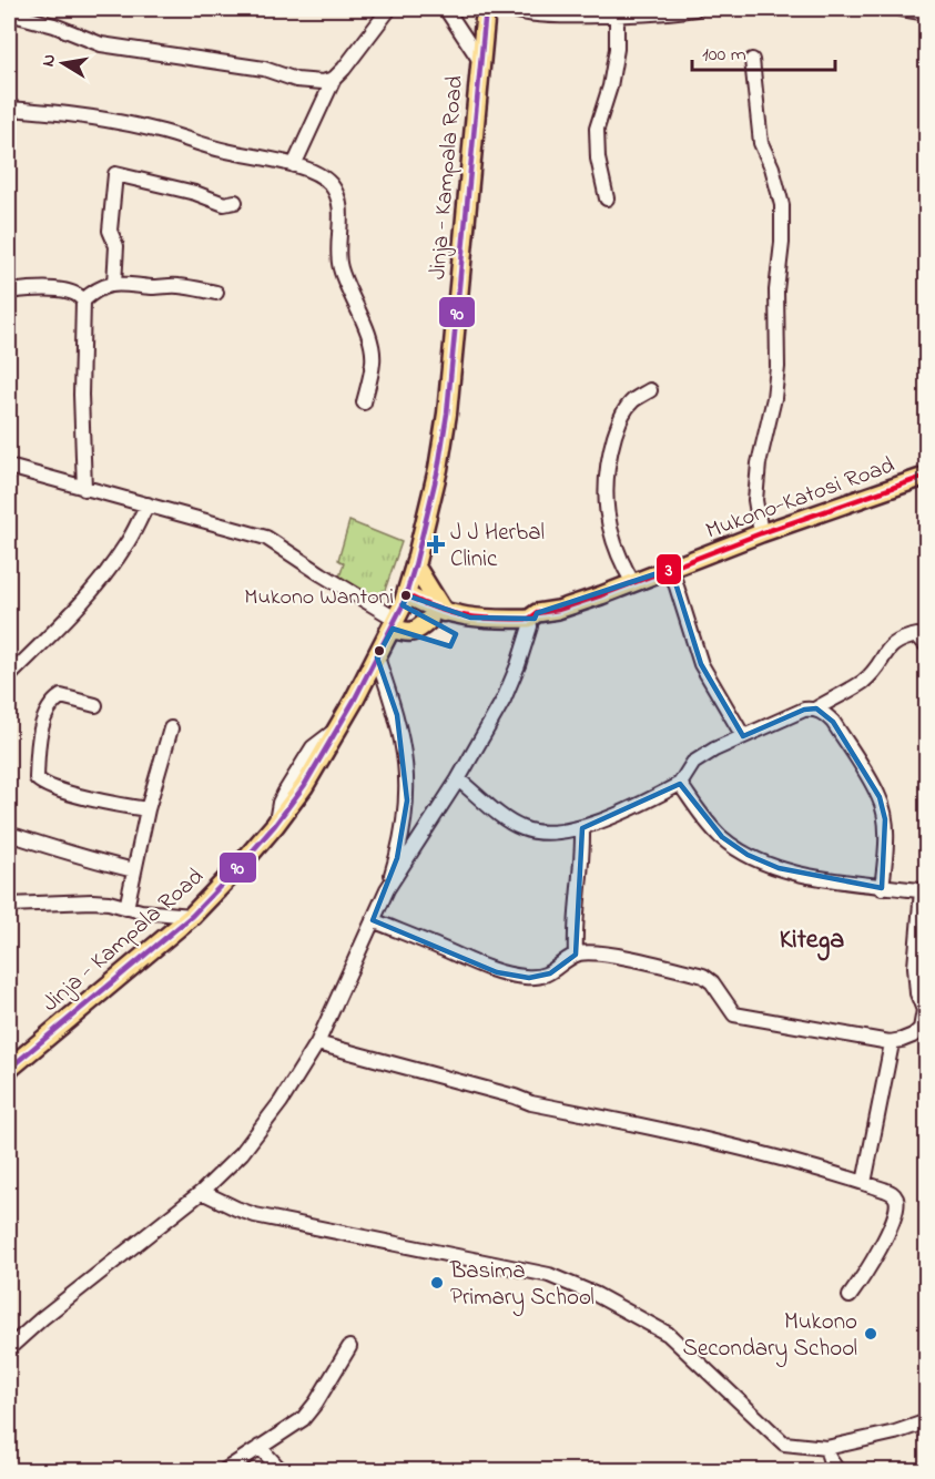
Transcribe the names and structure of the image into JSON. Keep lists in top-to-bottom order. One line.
{"streets":{"highway":["Jinja - Kampala Road"],"main road":["Mukono-Katosi Road"]},"crossings":[["Jinja - Kampala Road","Mukono-Katosi Road"]],"districts":["Kitega"],"places":{"health":["J J Herbal Clinic"],"other":["Mukono Wantoni","Basima Primary School","Mukono Secondary School"]},"lines":["transit line 90","transit line 3"],"scale_bar":"100 m","north":"left"}
